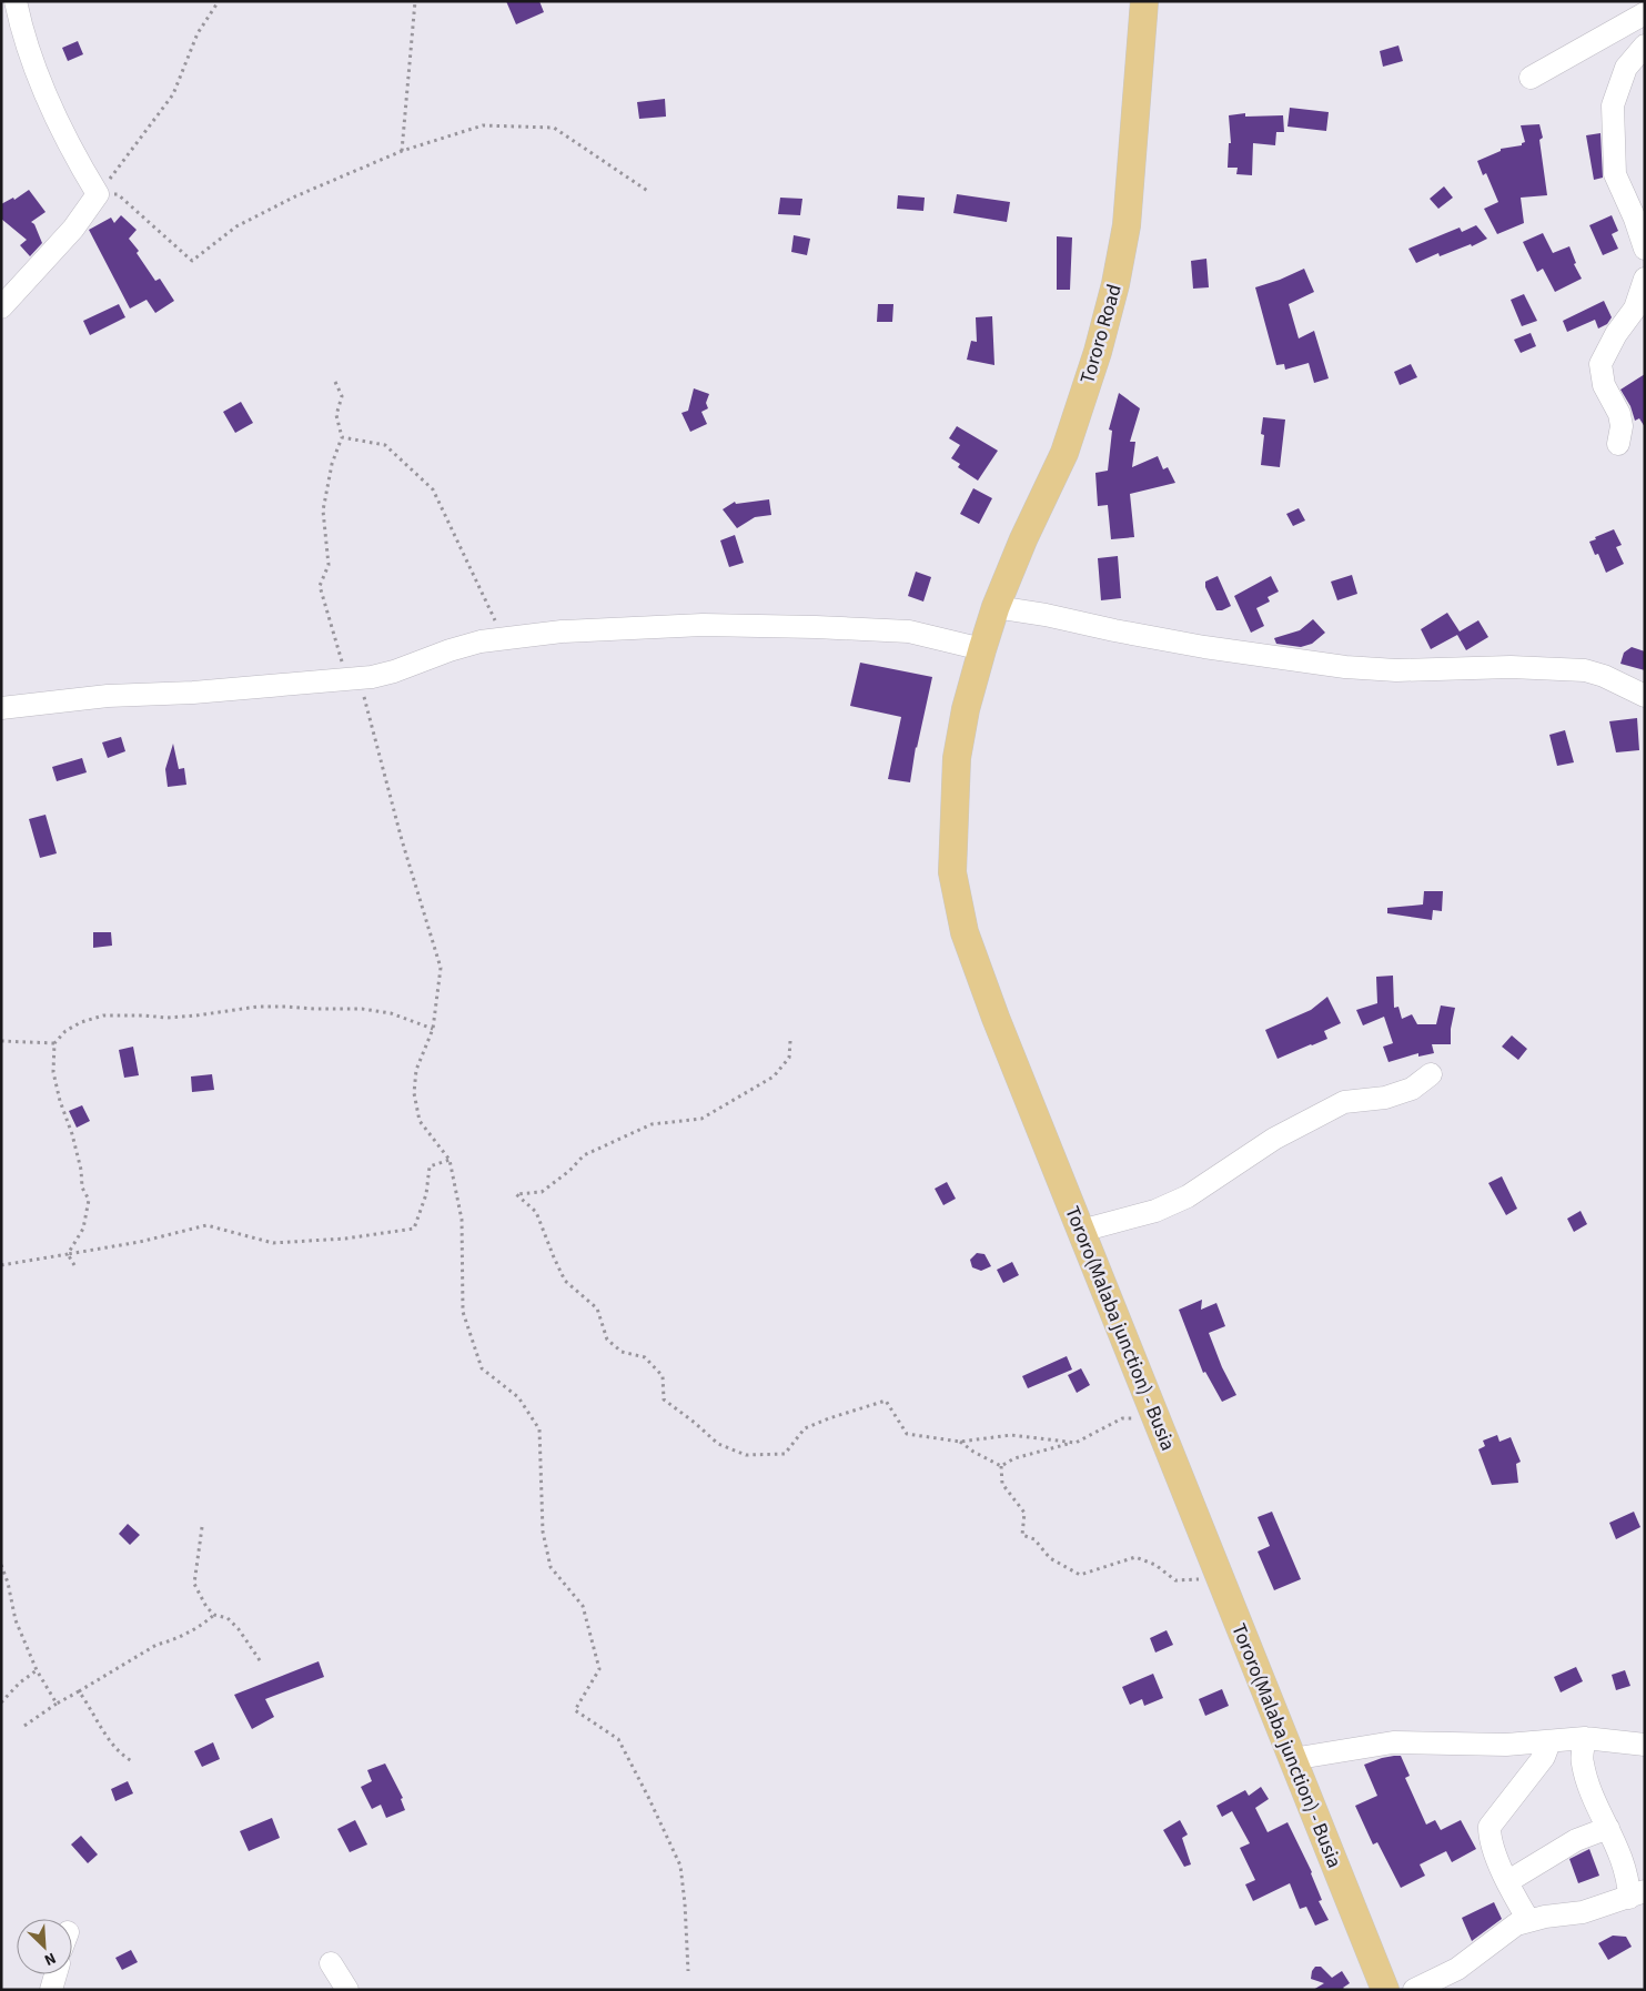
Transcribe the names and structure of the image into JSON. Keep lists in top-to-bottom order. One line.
{"streets":{"main road":["Tororo Road","Tororo(Malaba junction) - Busia"]},"crossings":[["Tororo Road","Tororo(Malaba junction) - Busia"]],"north":"bottom right"}
